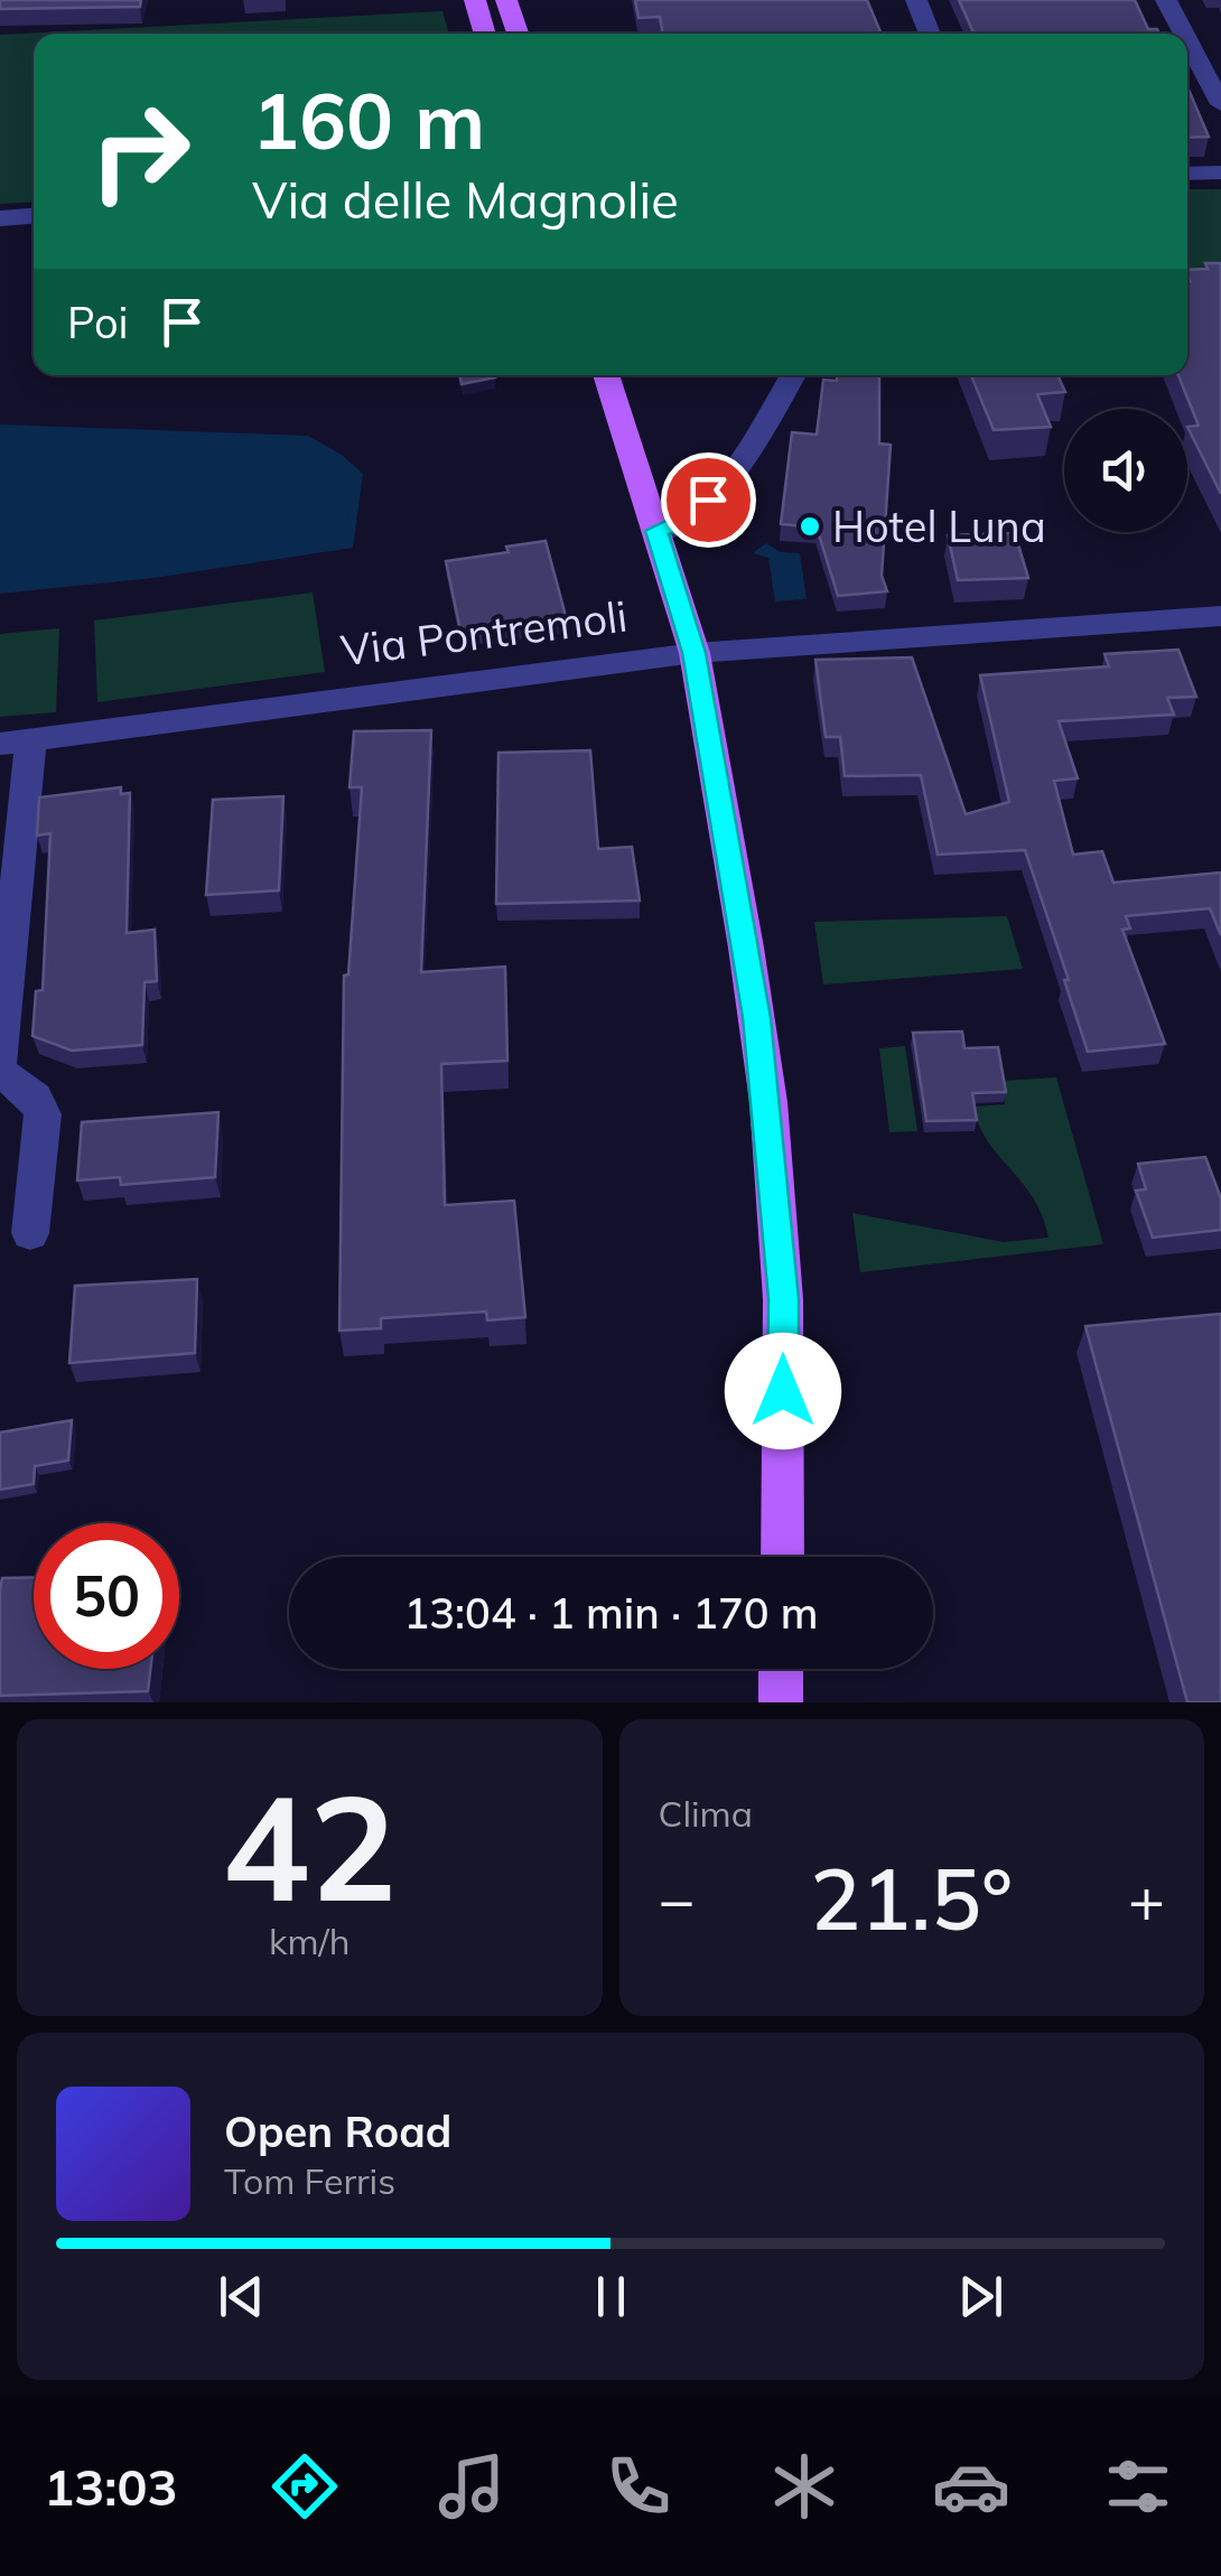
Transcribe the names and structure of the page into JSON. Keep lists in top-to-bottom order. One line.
{"streets":{"street":["Via Pontremoli"]},"places":["Hotel Luna"],"page":{"turn":["160 m","Via delle Magnolie"],"then":"Poi","limit":"50","trip":"13:04 · 1 min · 170 m","tile":[["42","km/h"],"Clima"],"heat":["−","21.5°","+"],"song":["Open Road","Tom Ferris"],"tabs":"13:03"}}
